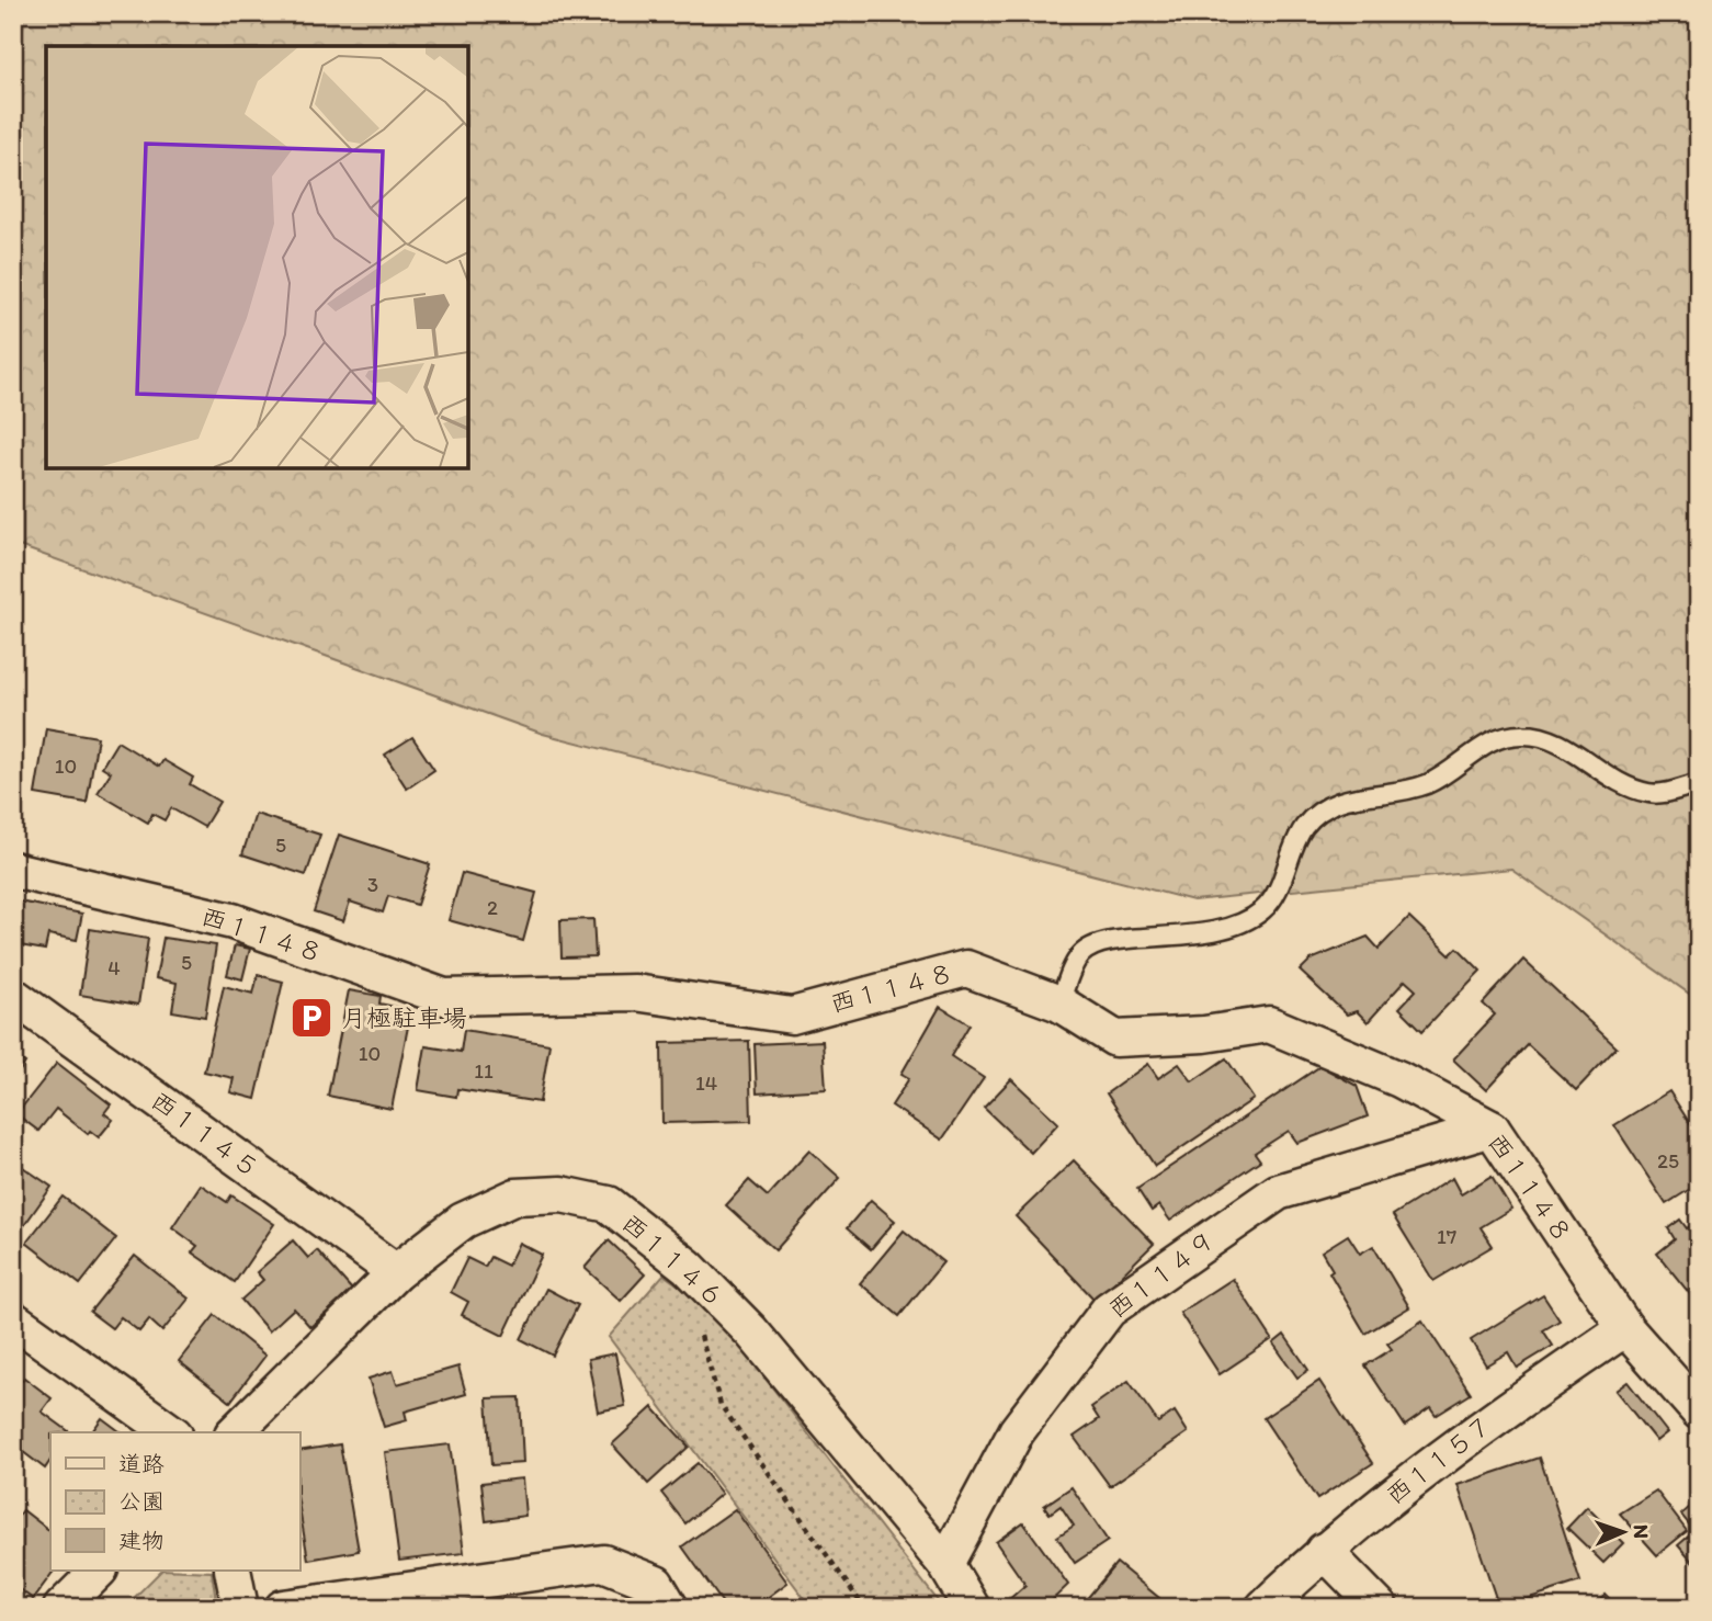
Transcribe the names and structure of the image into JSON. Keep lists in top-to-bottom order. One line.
{"streets":{"street":["西１１４８","西１１４５","西１１４６","西１１４９","西１１５７"]},"crossings":[["西１１４８","西１１４９"],["西１１４８","西１１５７"],["西１１４５","西１１４６"],["西１１４６","西１１４９"]],"places":{"parking":["月極駐車場"]},"house_numbers":["10","5","3","2","5","4","10","11","14","25","17"],"legend":["道路","公園","建物"],"north":"right"}
